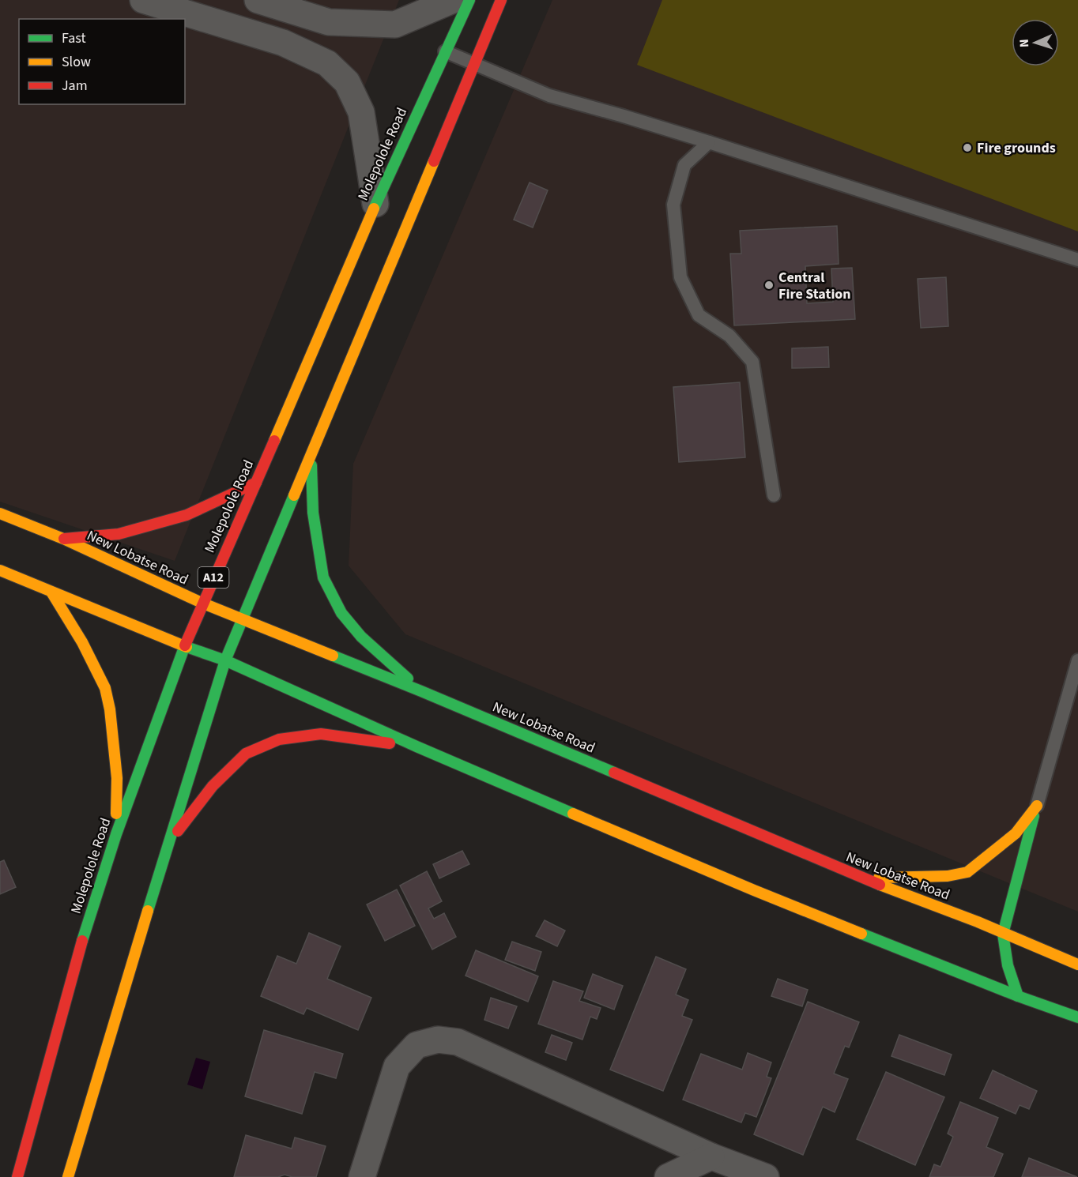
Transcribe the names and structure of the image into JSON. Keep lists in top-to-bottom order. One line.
{"streets":{"main road":["Molepolole Road","New Lobatse Road","A12"]},"crossings":[["Molepolole Road","New Lobatse Road"]],"places":["Fire grounds","Central Fire Station"],"legend":["Fast","Slow","Jam"],"north":"left"}
